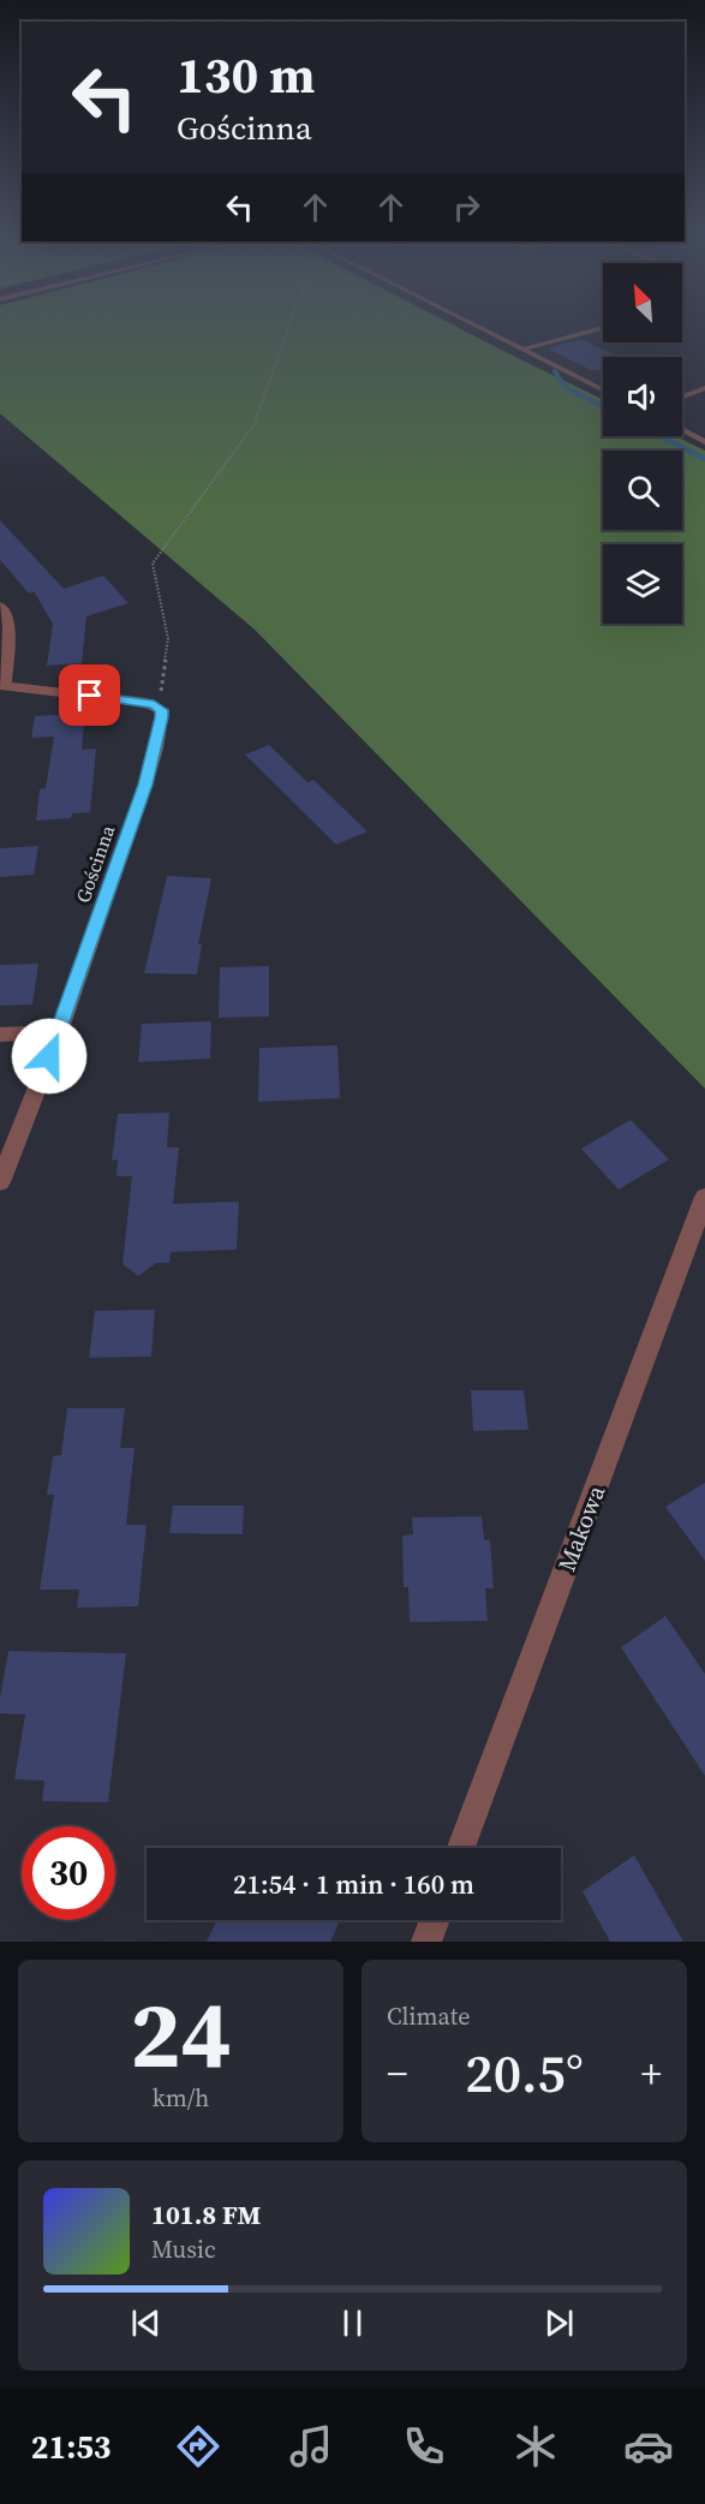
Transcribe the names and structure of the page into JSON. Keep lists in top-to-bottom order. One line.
{"streets":{"street":["Gościnna","Makowa"]},"north":"top left","page":{"turn":["130 m","Gościnna"],"limit":"30","trip":"21:54 · 1 min · 160 m","tile":[["24","km/h"],"Climate"],"heat":["−","20.5°","+"],"song":["101.8 FM","Music"],"tabs":"21:53"}}
